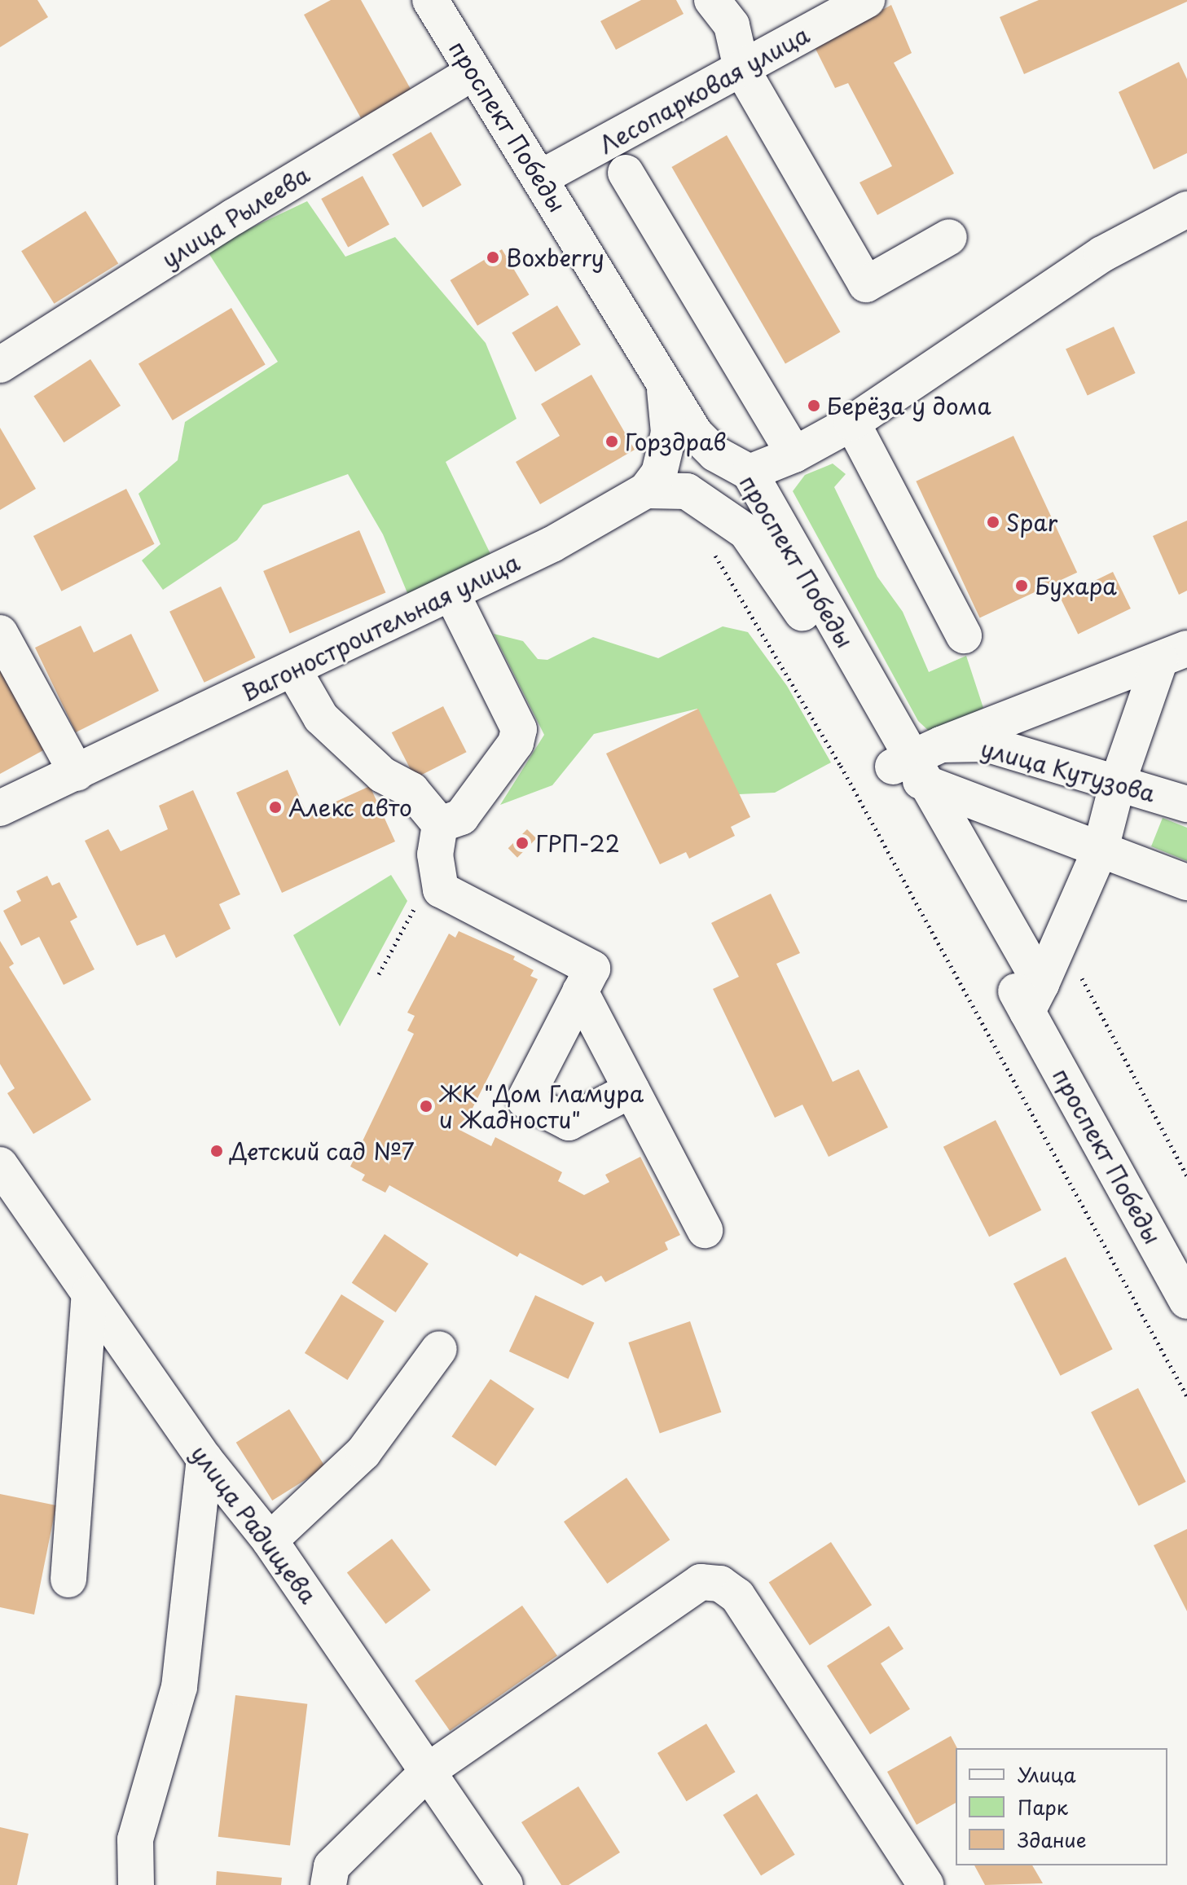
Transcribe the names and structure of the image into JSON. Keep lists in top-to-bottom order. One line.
{"streets":{"street":["Лесопарковая улица","проспект Победы","улица Рылеева","Вагоностроительная улица","улица Кутузова","улица Радищева"]},"crossings":[["Лесопарковая улица","проспект Победы"],["проспект Победы","улица Рылеева"],["проспект Победы","Вагоностроительная улица"],["проспект Победы","улица Кутузова"]],"places":["Boxberry","Берёза у дома","Горздрав","Spar","Бухара","Алекс авто","ГРП-22","ЖК \"Дом Гламура и Жадности\"","Детский сад №7"],"legend":["Улица","Парк","Здание"]}
